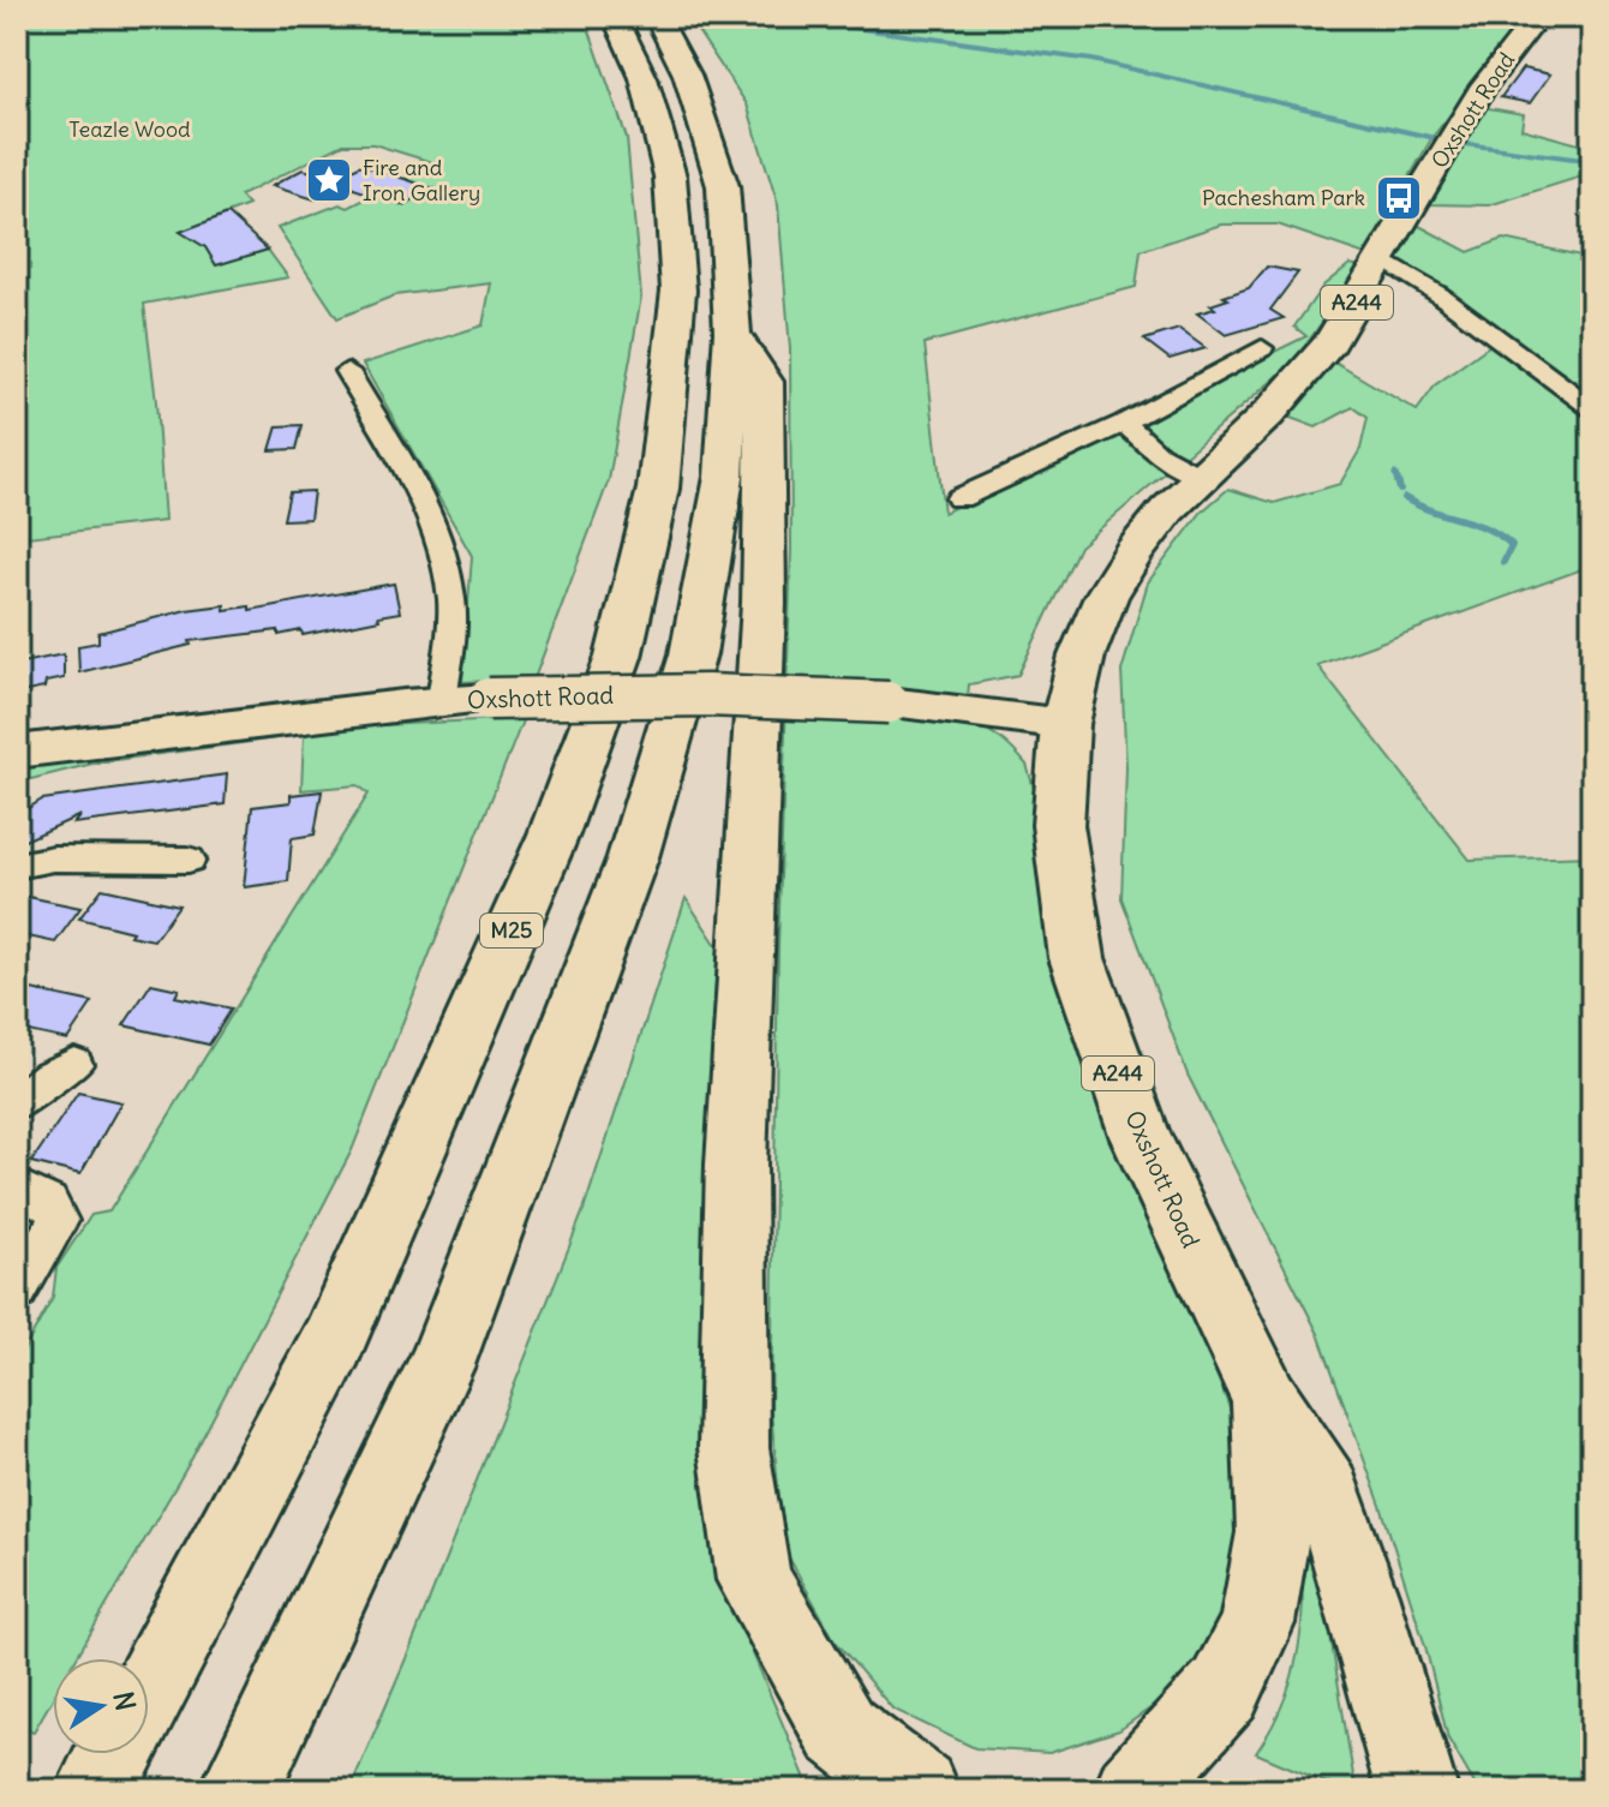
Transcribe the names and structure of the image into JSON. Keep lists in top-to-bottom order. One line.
{"streets":{"main road":["Oxshott Road","A244","M25"]},"parks":["Teazle Wood"],"places":{"place":["Fire and Iron Gallery"],"bus stop":["Pachesham Park"]},"north":"right"}
